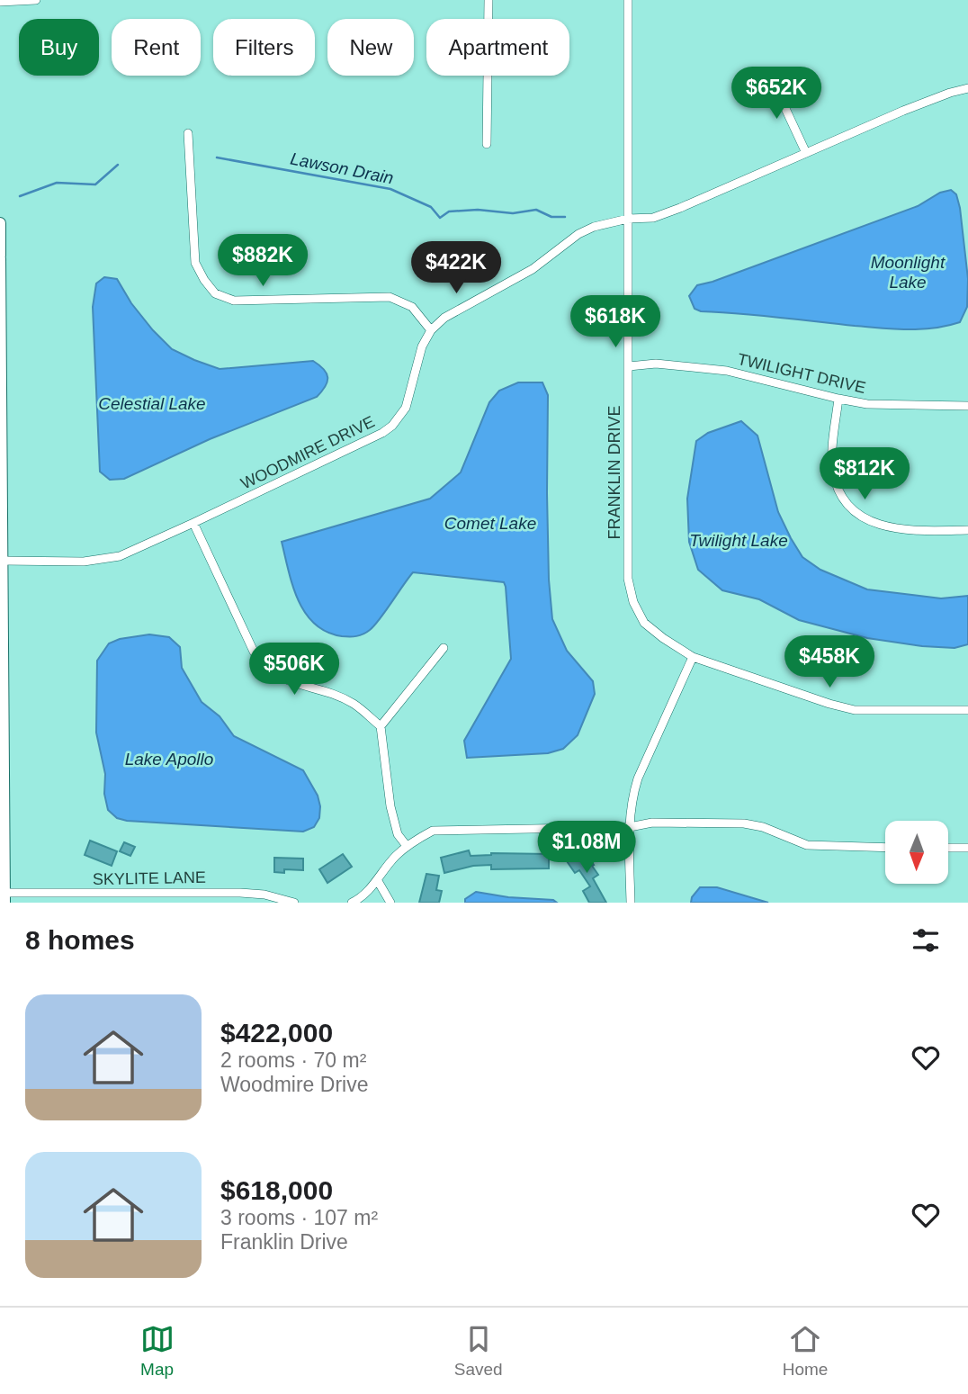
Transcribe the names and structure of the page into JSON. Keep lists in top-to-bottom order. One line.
{"streets":{"street":["TWILIGHT DRIVE","WOODMIRE DRIVE","FRANKLIN DRIVE","SKYLITE LANE"]},"crossings":[["TWILIGHT DRIVE","FRANKLIN DRIVE"],["WOODMIRE DRIVE","FRANKLIN DRIVE"]],"water":["Lawson Drain","Moonlight Lake","Celestial Lake","Comet Lake","Twilight Lake","Lake Apollo"],"north":"bottom","page":{"chip":["Buy","Rent","Filters","New","Apartment"],"price":["$652K","$882K","$422K","$618K","$812K","$458K","$506K","$1.08M"],"heading":"8 homes","list":[{"name":"$422,000","note":"2 rooms · 70 m² · Woodmire Drive"},{"name":"$618,000","note":"3 rooms · 107 m² · Franklin Drive"}],"tabs":["Map","Saved","Home"]}}
